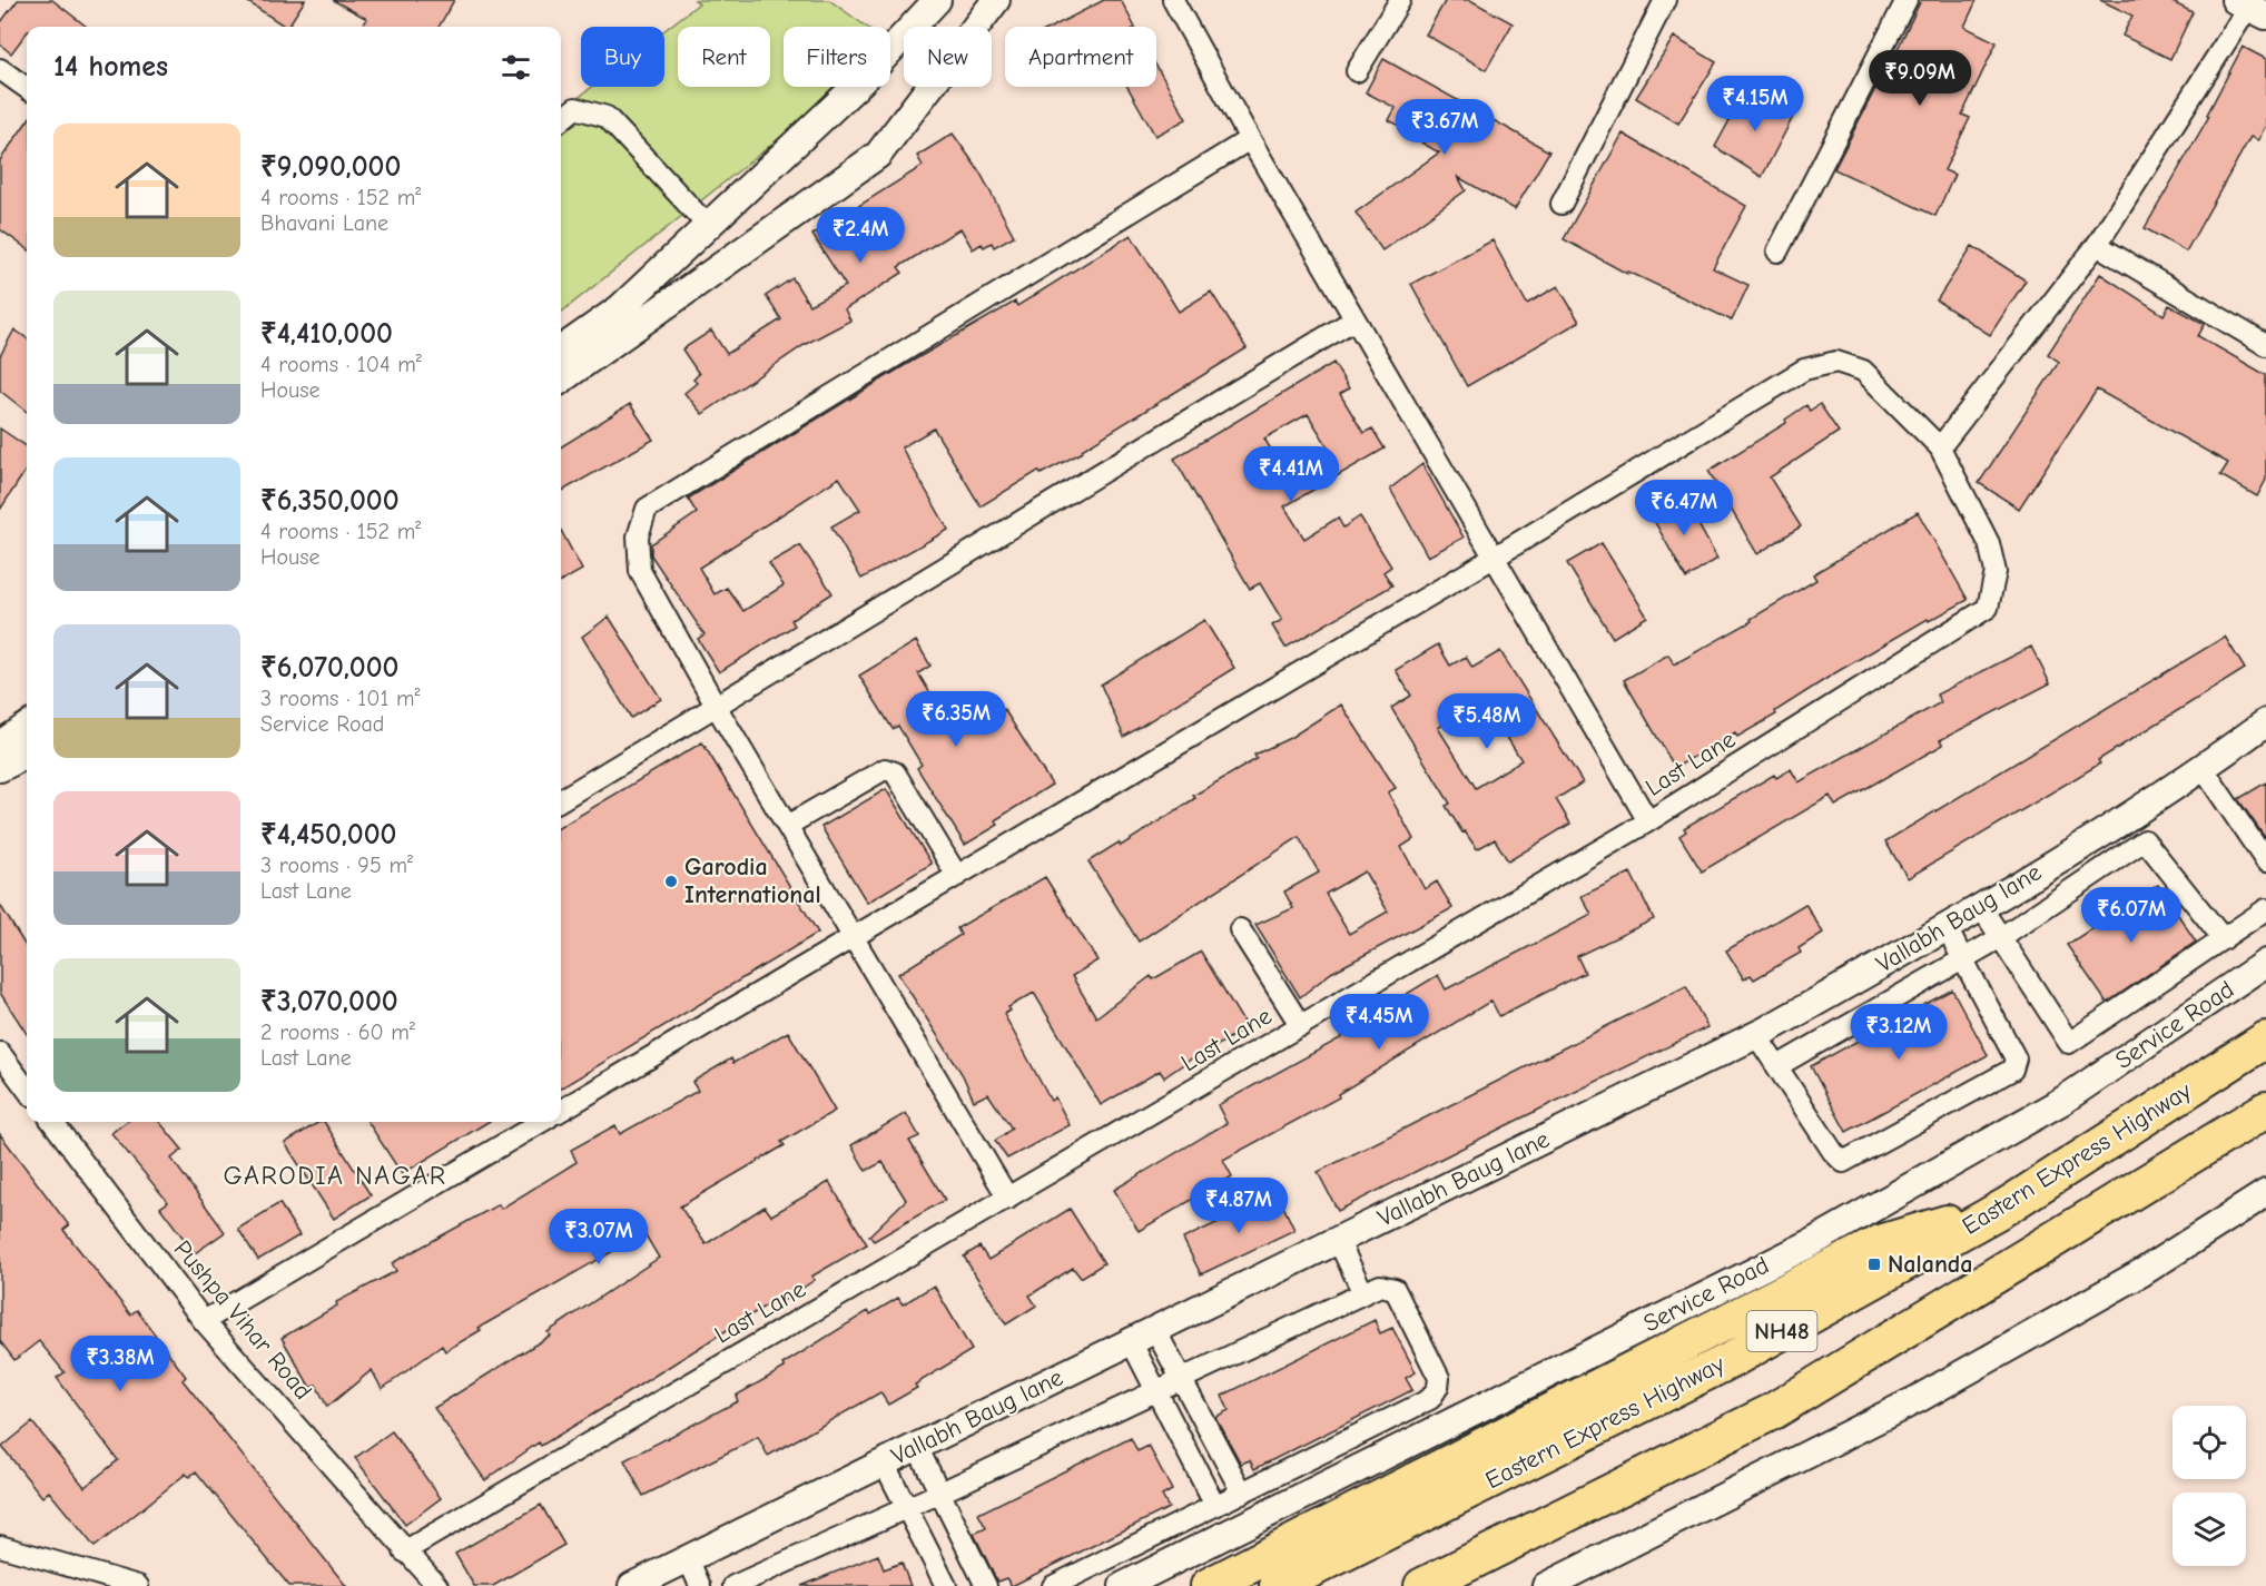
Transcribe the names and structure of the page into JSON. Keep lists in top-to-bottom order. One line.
{"streets":{"highway":["Eastern Express Highway","NH48"],"street":["Last Lane","Vallabh Baug lane","Service Road","Pushpa Vihar Road"]},"crossings":[["Last Lane","Pushpa Vihar Road"]],"districts":["GARODIA NAGAR"],"places":{"other":["Garodia International"],"transit":["Nalanda"]},"page":{"chip":["Buy","Rent","Filters","New","Apartment"],"heading":"14 homes","price":["₹9.09M","₹4.15M","₹3.67M","₹2.4M","₹4.41M","₹6.47M","₹6.35M","₹5.48M","₹6.07M","₹4.45M","₹3.12M","₹4.87M","₹3.07M","₹3.38M"],"list":[{"name":"₹9,090,000","note":"4 rooms · 152 m² · Bhavani Lane"},{"name":"₹4,410,000","note":"4 rooms · 104 m² · House"},{"name":"₹6,350,000","note":"4 rooms · 152 m² · House"},{"name":"₹6,070,000","note":"3 rooms · 101 m² · Service Road"},{"name":"₹4,450,000","note":"3 rooms · 95 m² · Last Lane"},{"name":"₹3,070,000","note":"2 rooms · 60 m² · Last Lane"}]}}
